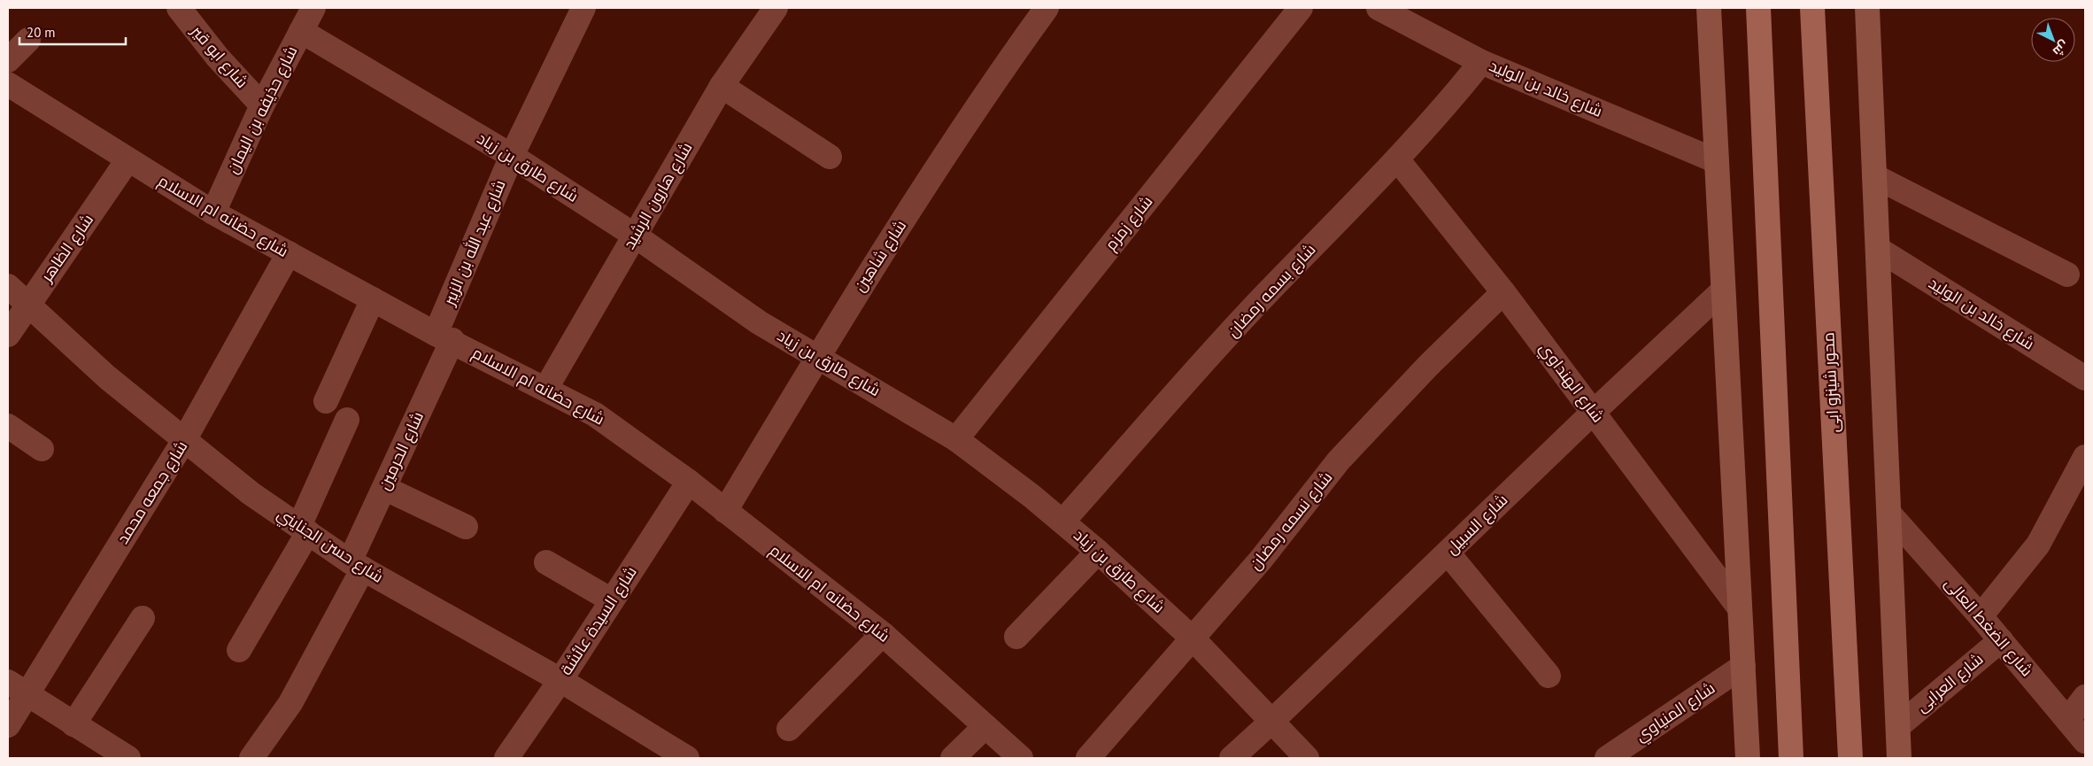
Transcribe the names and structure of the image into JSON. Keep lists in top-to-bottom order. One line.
{"streets":{"main road":["محور شينزو ابى"],"street":["شارع ابو قير","شارع خالد بن الوليد","شارع حذيفه بن اليمان","شارع طارق بن زياد","شارع هارون الرشيد","شارع حضانه ام الاسلام","شارع زمزم","شارع عبد الله بن الزبير","شارع الظاهر","شارع شاهين","شارع بسمه رمضان","شارع الهنداوي","شارع الحرمين","شارع جمعه محمد","شارع نسمه رمضان","شارع السبيل","شارع حسن الجنايني","شارع السيدة عائشة","شارع الضغط العالى","شارع العرابى","شارع المنياوي"]},"crossings":[["شارع ابو قير","شارع حذيفه بن اليمان"],["شارع خالد بن الوليد","شارع بسمه رمضان"],["شارع حذيفه بن اليمان","شارع طارق بن زياد"],["شارع حذيفه بن اليمان","شارع حضانه ام الاسلام"],["شارع طارق بن زياد","شارع هارون الرشيد"],["شارع طارق بن زياد","شارع زمزم"],["شارع طارق بن زياد","شارع عبد الله بن الزبير"],["شارع طارق بن زياد","شارع شاهين"],["شارع طارق بن زياد","شارع بسمه رمضان"],["شارع طارق بن زياد","شارع نسمه رمضان"],["شارع طارق بن زياد","شارع السبيل"],["شارع هارون الرشيد","شارع حضانه ام الاسلام"],["شارع حضانه ام الاسلام","شارع عبد الله بن الزبير"],["شارع حضانه ام الاسلام","شارع الظاهر"],["شارع حضانه ام الاسلام","شارع شاهين"],["شارع حضانه ام الاسلام","شارع الحرمين"],["شارع حضانه ام الاسلام","شارع جمعه محمد"],["شارع حضانه ام الاسلام","شارع السيدة عائشة"],["شارع عبد الله بن الزبير","شارع الحرمين"],["شارع الظاهر","شارع حسن الجنايني"],["شارع بسمه رمضان","شارع الهنداوي"],["شارع الهنداوي","شارع نسمه رمضان"],["شارع الهنداوي","شارع السبيل"],["شارع الحرمين","شارع حسن الجنايني"],["شارع جمعه محمد","شارع حسن الجنايني"],["شارع حسن الجنايني","شارع السيدة عائشة"],["شارع الضغط العالى","شارع العرابى"]],"scale_bar":"20 m","north":"bottom right"}
